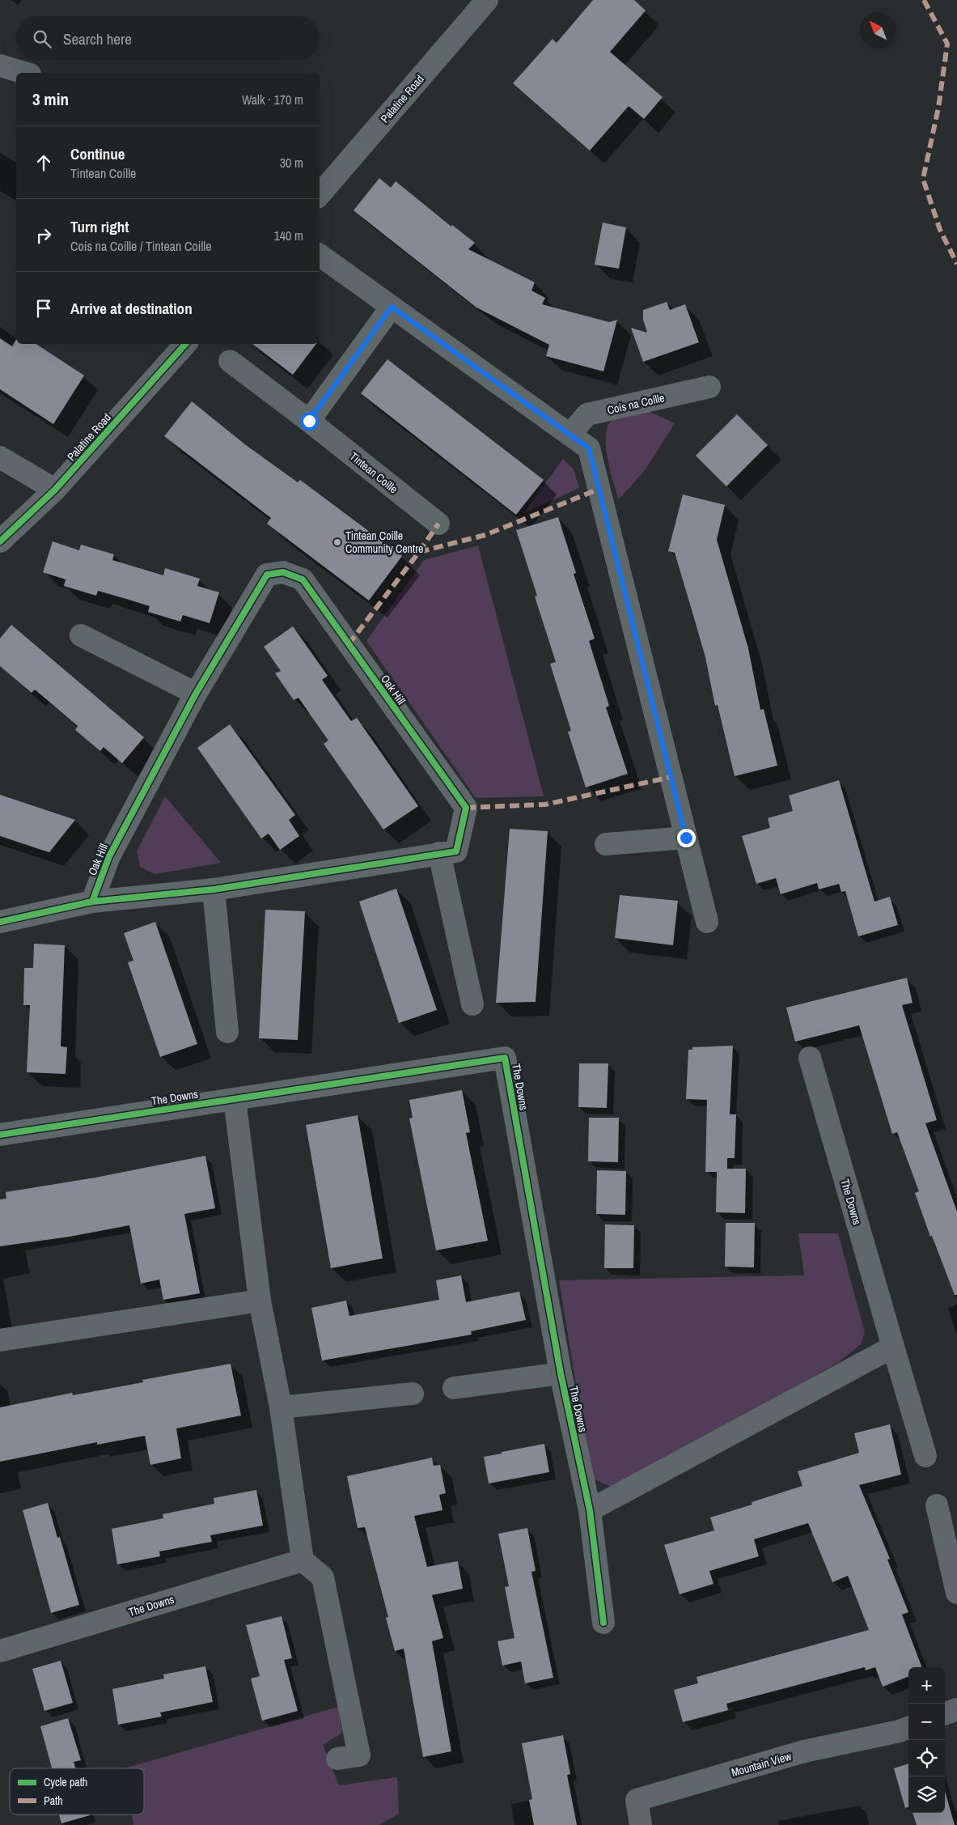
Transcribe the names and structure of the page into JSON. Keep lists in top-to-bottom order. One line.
{"streets":{"street":["Palatine Road","Coís na Coílle","Tintean Coílle","Oak Hill","The Downs","Mountain View"]},"places":["Tintean Coille Community Centre"],"legend":["Cycle path","Path"],"north":"top left","page":{"search":"Search here","heading":["3 min","Walk · 170 m"],"list":[["Continue","Tintean Coílle","30 m"],["Turn right","Coís na Coílle / Tintean Coille","140 m"],"Arrive at destination"],"map_buttons":["+","−"]}}
